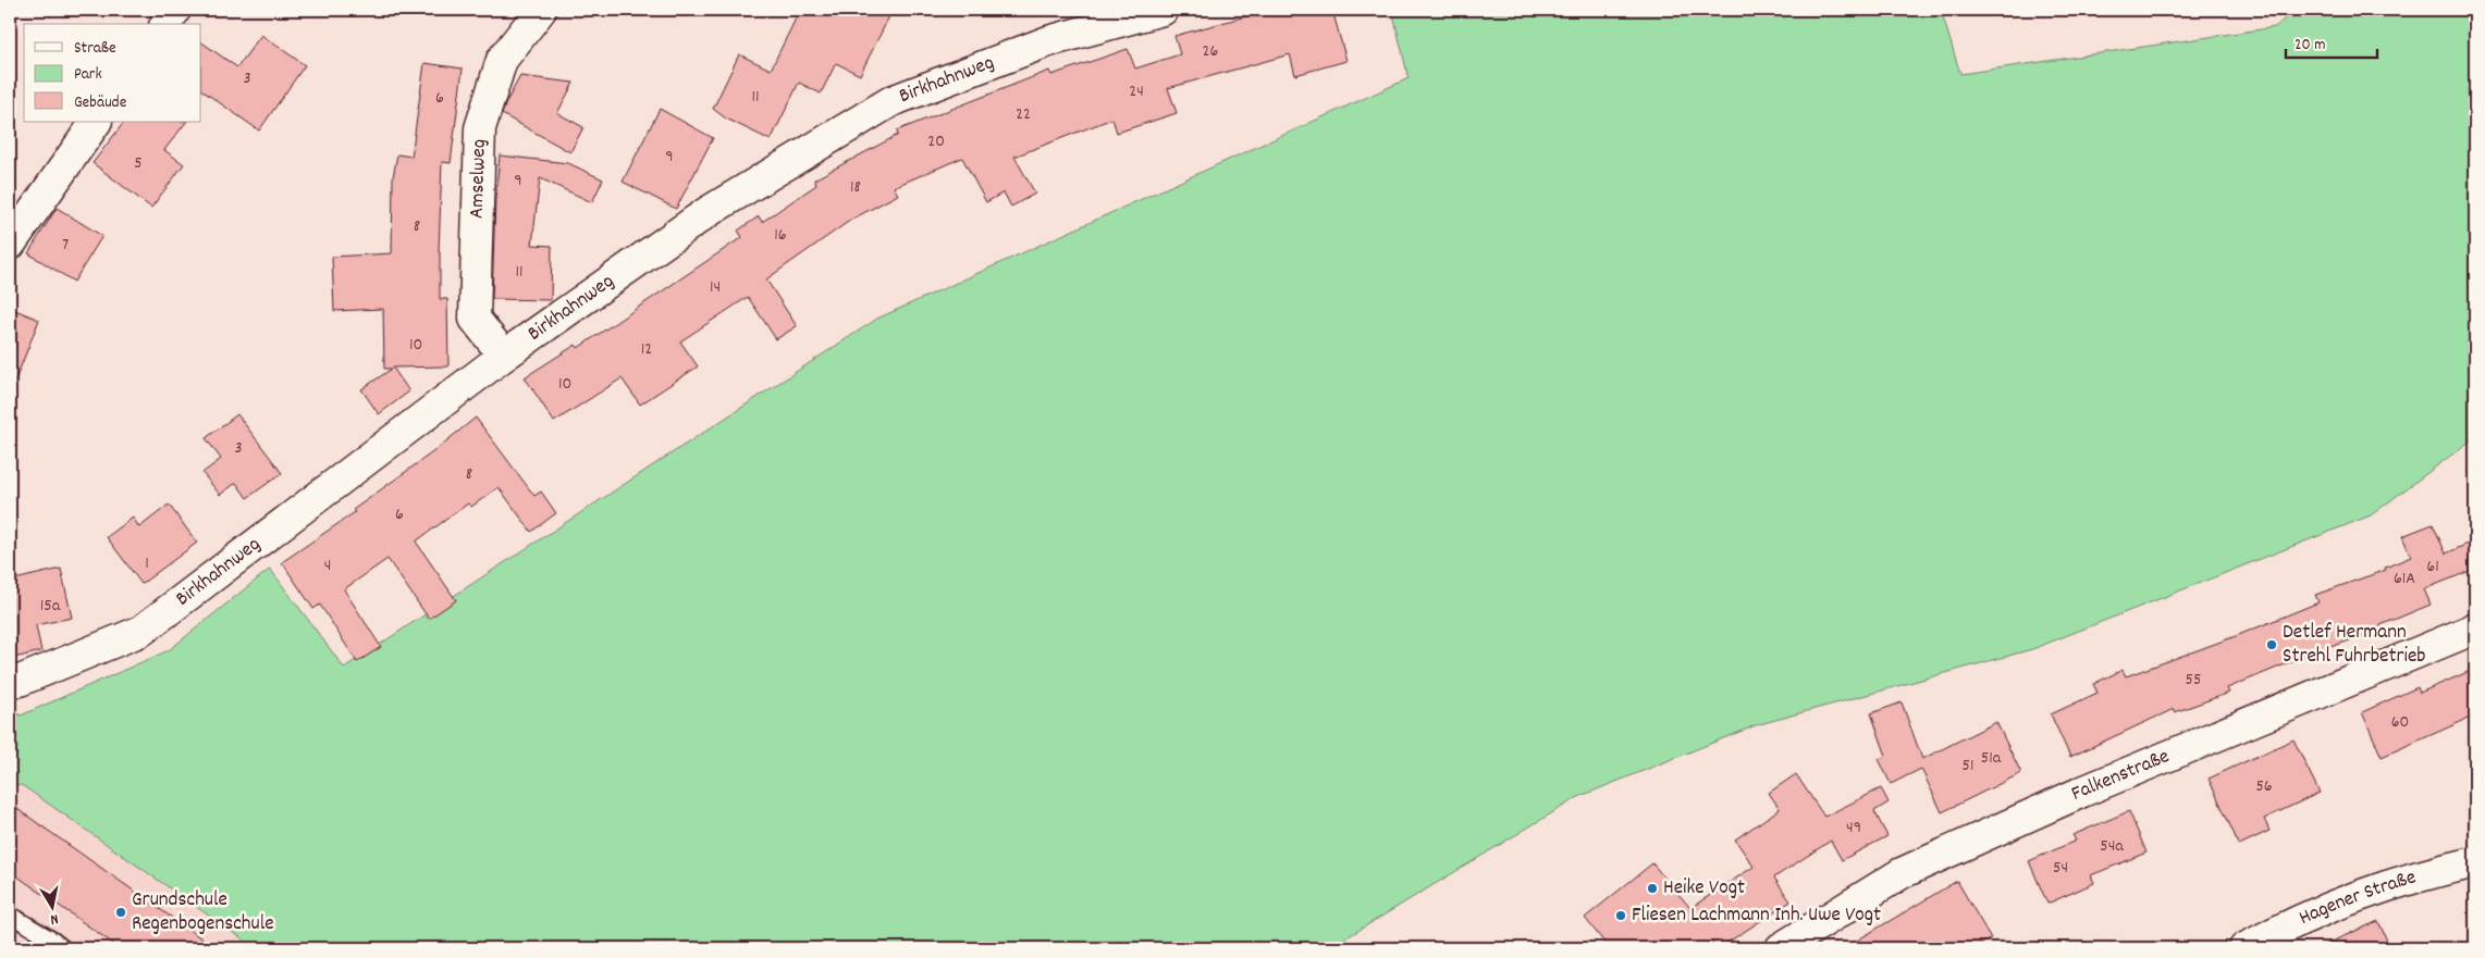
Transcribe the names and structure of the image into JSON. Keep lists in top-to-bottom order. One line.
{"streets":{"street":["Birkhahnweg","Amselweg","Falkenstraße","Hagener Straße"]},"crossings":[["Birkhahnweg","Amselweg"]],"places":["Detlef Hermann Strehl Fuhrbetrieb","Heike Vogt","Grundschule Regenbogenschule","Fliesen Lachmann Inh. Uwe Vogt"],"house_numbers":["26","3","24","11","6","22","20","9","5","9","18","8","16","7","11","14","10","12","10","3","8","6","1","4","61","61A","15a","55","60","51a","51","56","49","54a","54"],"legend":["Straße","Park","Gebäude"],"scale_bar":"20 m","north":"bottom"}
